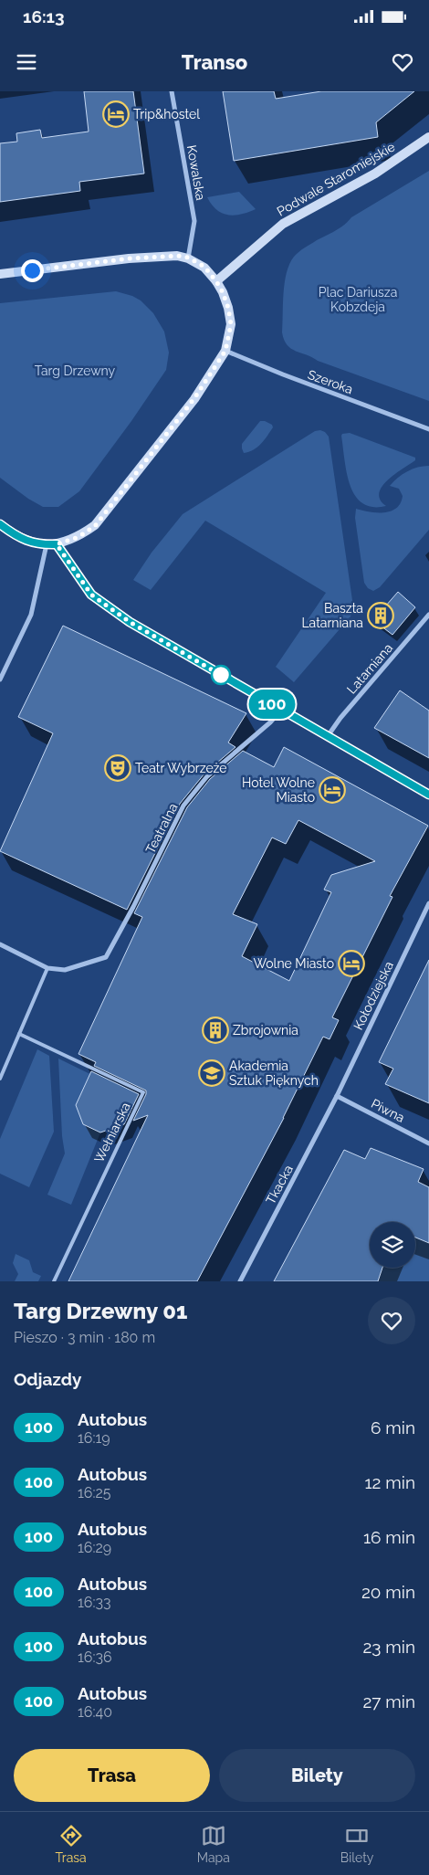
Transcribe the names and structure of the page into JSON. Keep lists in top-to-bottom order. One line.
{"streets":{"street":["Kowalska","Podwale Staromiejskie","Szeroka","Latarniana","Teatralna","Kołodziejska","Piwna","Tkacka"],"lane":["Wełniarska"]},"crossings":[["Kołodziejska","Piwna"],["Kołodziejska","Tkacka"],["Piwna","Tkacka"]],"parks":["Plac Dariusza Kobzdeja","Targ Drzewny"],"places":{"hotel":["Trip&hostel","Hotel Wolne Miasto","Wolne Miasto"],"building":["Baszta Latarniana","Zbrojownia"],"theatre":["Teatr Wybrzeże"],"school or university":["Akademia Sztuk Pięknych"]},"lines":["bus line 100"],"page":{"status":"16:13","header":"Transo","on_map":"100","heading":[["Targ Drzewny 01","Pieszo · 3 min · 180 m"],"Odjazdy"],"list":[{"mark":"100","name":"Autobus","note":"16:19","value":"6 min"},{"mark":"100","name":"Autobus","note":"16:25","value":"12 min"},{"mark":"100","name":"Autobus","note":"16:29","value":"16 min"},{"mark":"100","name":"Autobus","note":"16:33","value":"20 min"},{"mark":"100","name":"Autobus","note":"16:36","value":"23 min"},{"mark":"100","name":"Autobus","note":"16:40","value":"27 min"}],"buttons":["Trasa","Bilety"],"tabs":["Trasa","Mapa","Bilety"]}}
